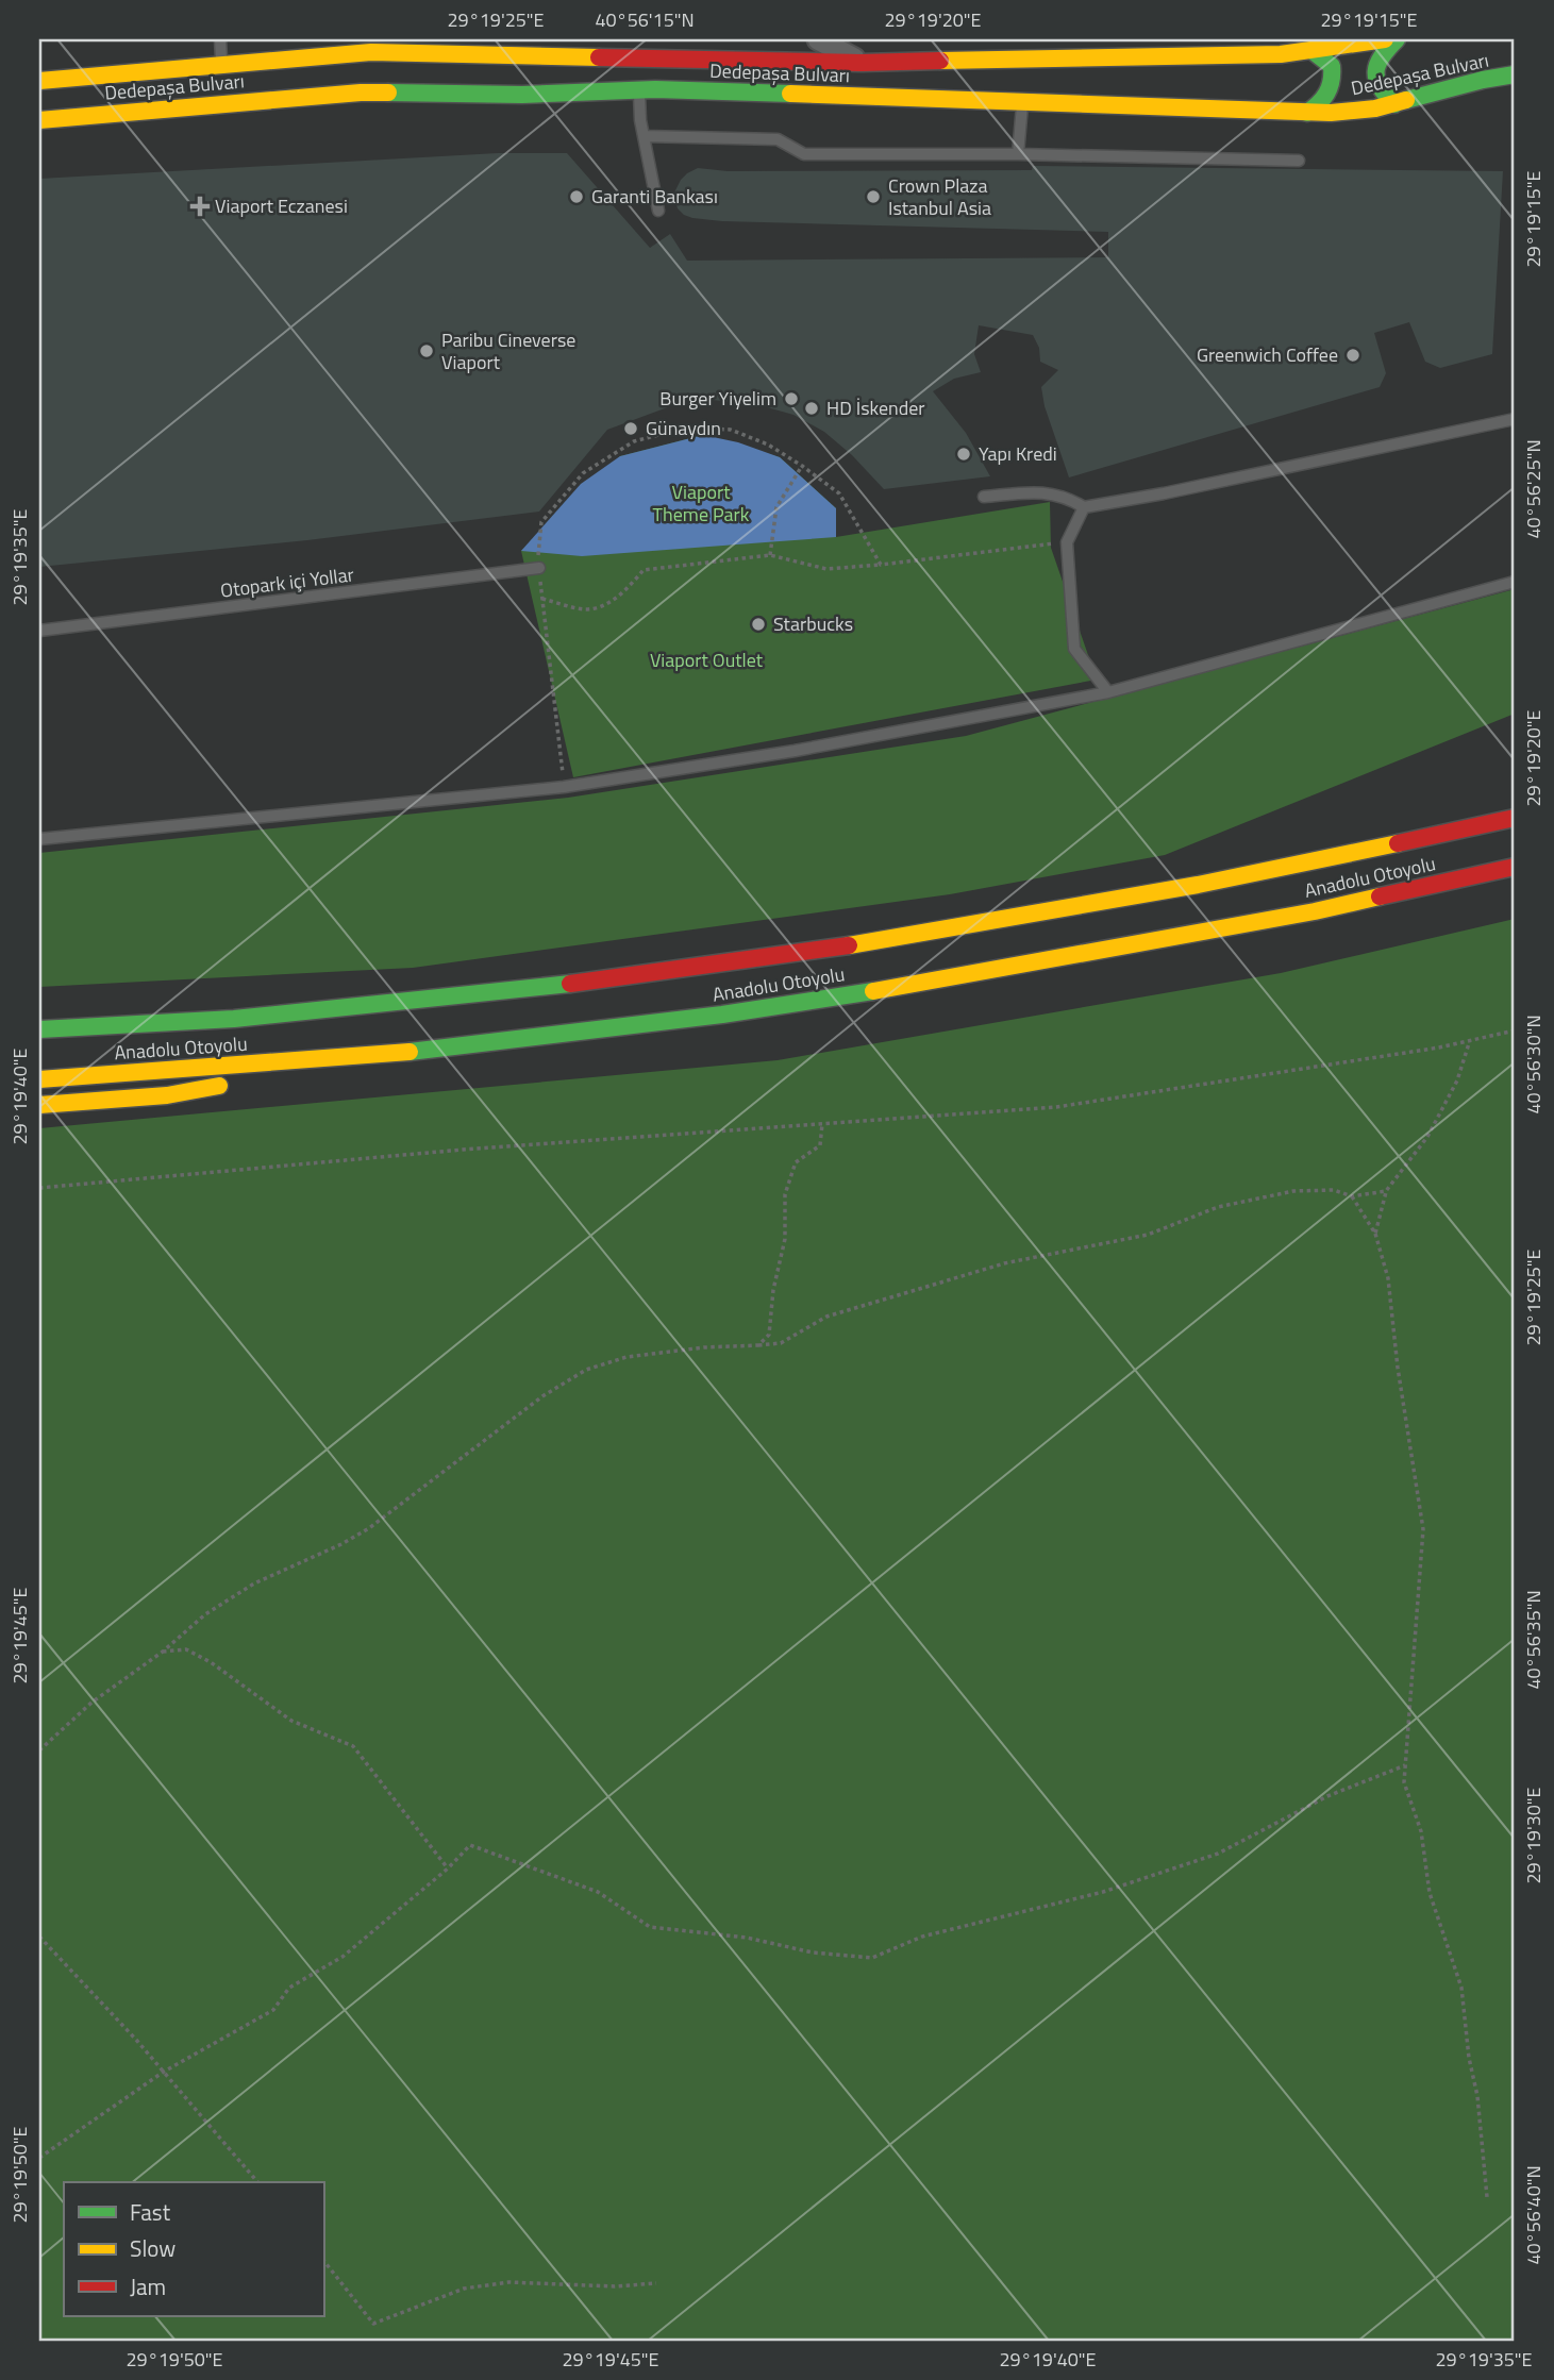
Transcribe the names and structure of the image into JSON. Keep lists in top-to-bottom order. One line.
{"streets":{"main road":["Dedepaşa Bulvarı","Anadolu Otoyolu"],"lane":["Otopark içi Yollar"]},"parks":["Viaport Theme Park","Viaport Outlet"],"places":{"other":["Garanti Bankası","Crown Plaza Istanbul Asia","Paribu Cineverse Viaport","Greenwich Coffee","Burger Yiyelim","HD İskender","Günaydın","Yapı Kredi","Starbucks"],"health":["Viaport Eczanesi"]},"legend":["Fast","Slow","Jam"],"coordinates":["29°19'25\"E","40°56'15\"N","29°19'20\"E","29°19'15\"E","40°56'25\"N","29°19'35\"E","40°56'30\"N","29°19'40\"E","29°19'45\"E","40°56'35\"N","29°19'30\"E","29°19'50\"E","40°56'40\"N"]}
